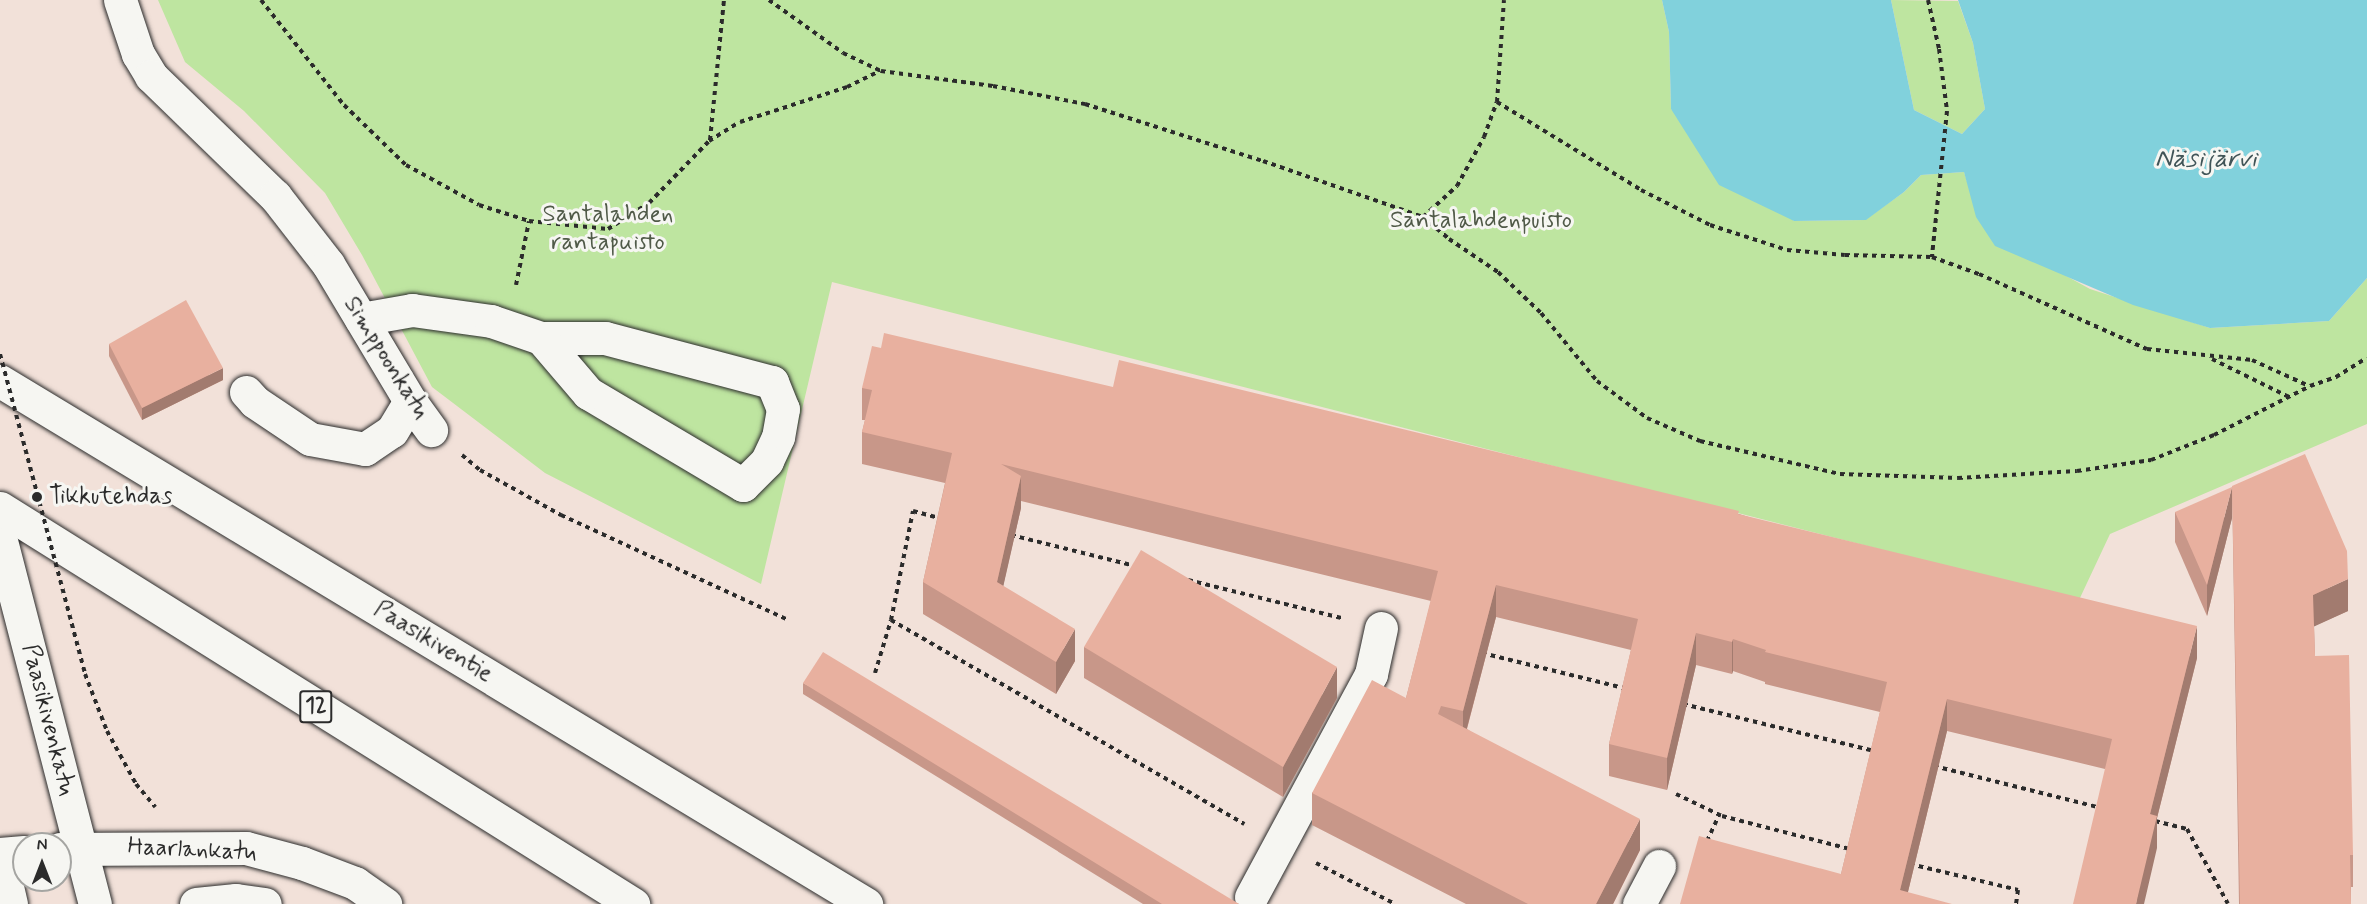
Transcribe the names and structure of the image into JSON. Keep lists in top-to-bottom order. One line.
{"streets":{"main road":["Simppoonkatu","Paasikiventie","12","Paasikivenkatu","Haarlankatu"]},"water":["Näsijärvi"],"parks":["Santalahden rantapuisto","Santalahdenpuisto"],"places":["Tikkutehdas"],"north":"top"}
